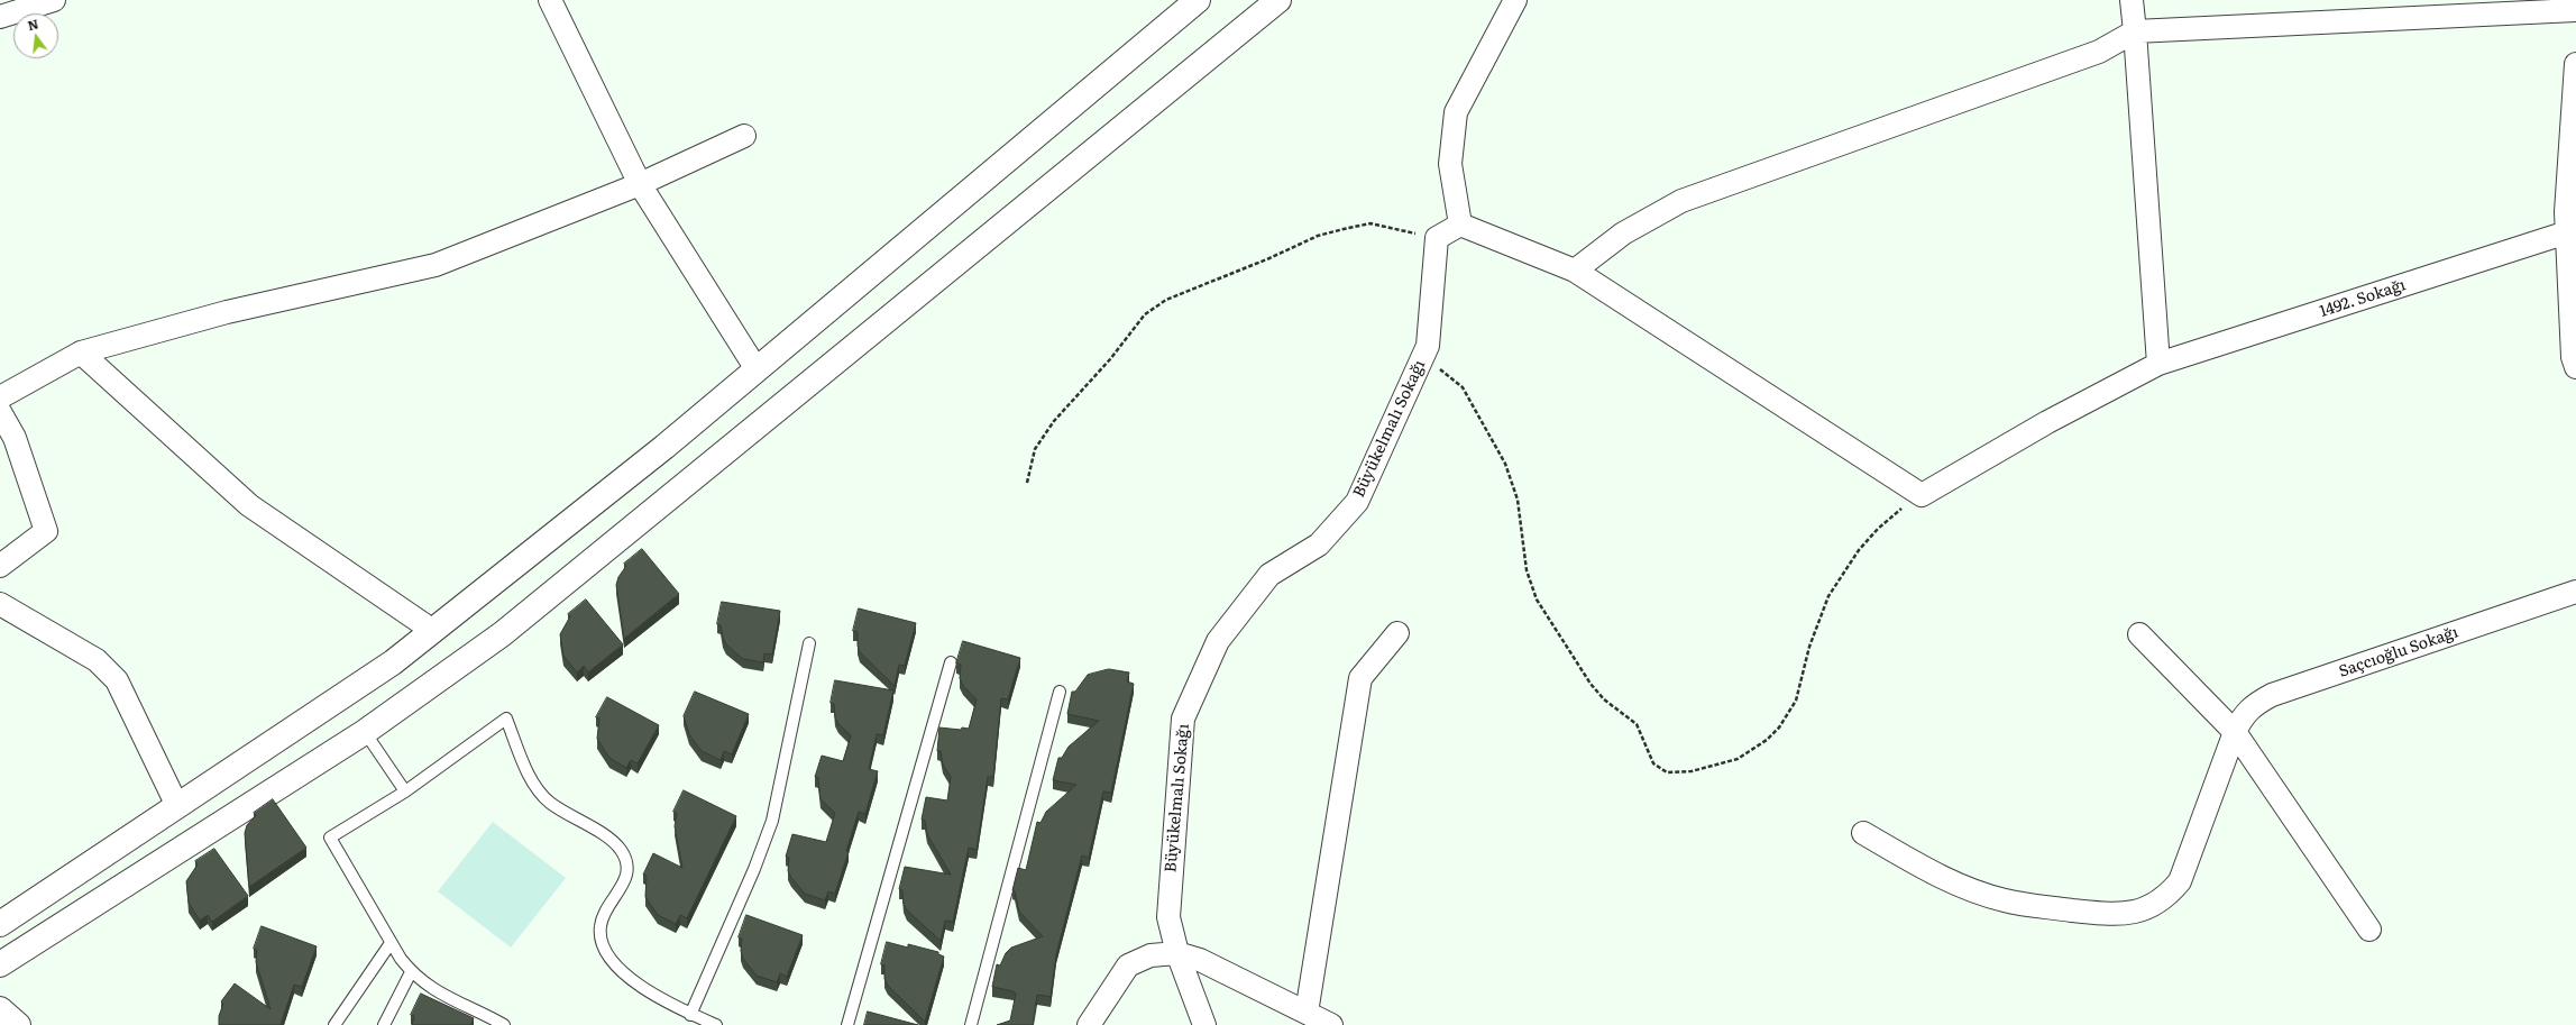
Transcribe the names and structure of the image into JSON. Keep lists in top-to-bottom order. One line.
{"streets":{"street":["1492. Sokağı","Büyükelmalı Sokağı","Saçcıoğlu Sokağı"]},"north":"top"}
